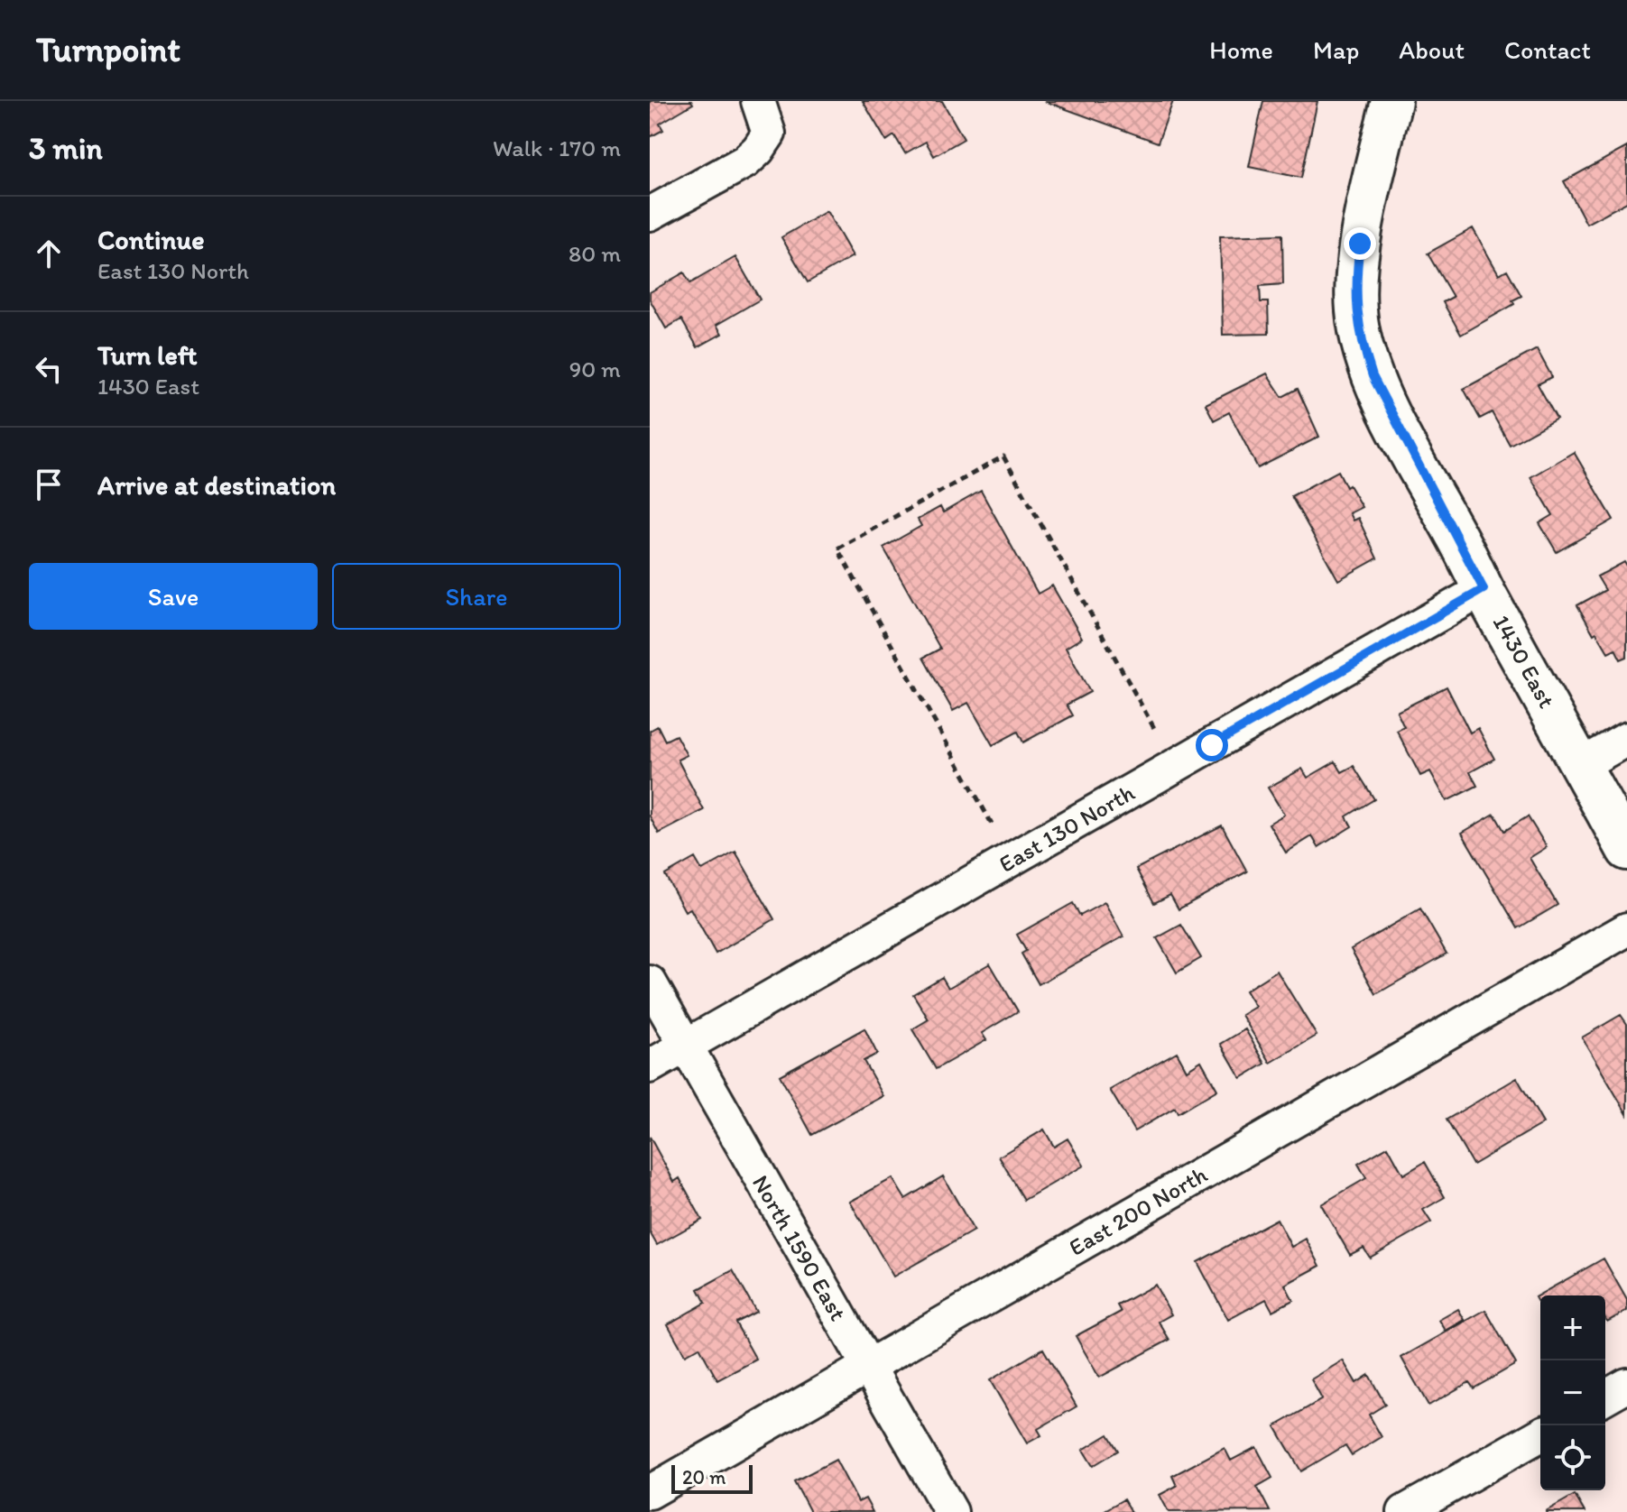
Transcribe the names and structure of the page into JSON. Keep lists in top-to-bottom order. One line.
{"streets":{"street":["1430 East","East 130 North","East 200 North","North 1590 East"]},"crossings":[["1430 East","East 130 North"],["East 130 North","North 1590 East"],["East 200 North","North 1590 East"]],"scale_bar":"20 m","page":{"header":"Turnpoint","nav":["Home","Map","About","Contact"],"heading":["3 min","Walk · 170 m"],"list":[["Continue","East 130 North","80 m"],["Turn left","1430 East","90 m"],"Arrive at destination"],"buttons":["Save","Share"],"map_buttons":["+","−"],"scale":"20 m"}}
